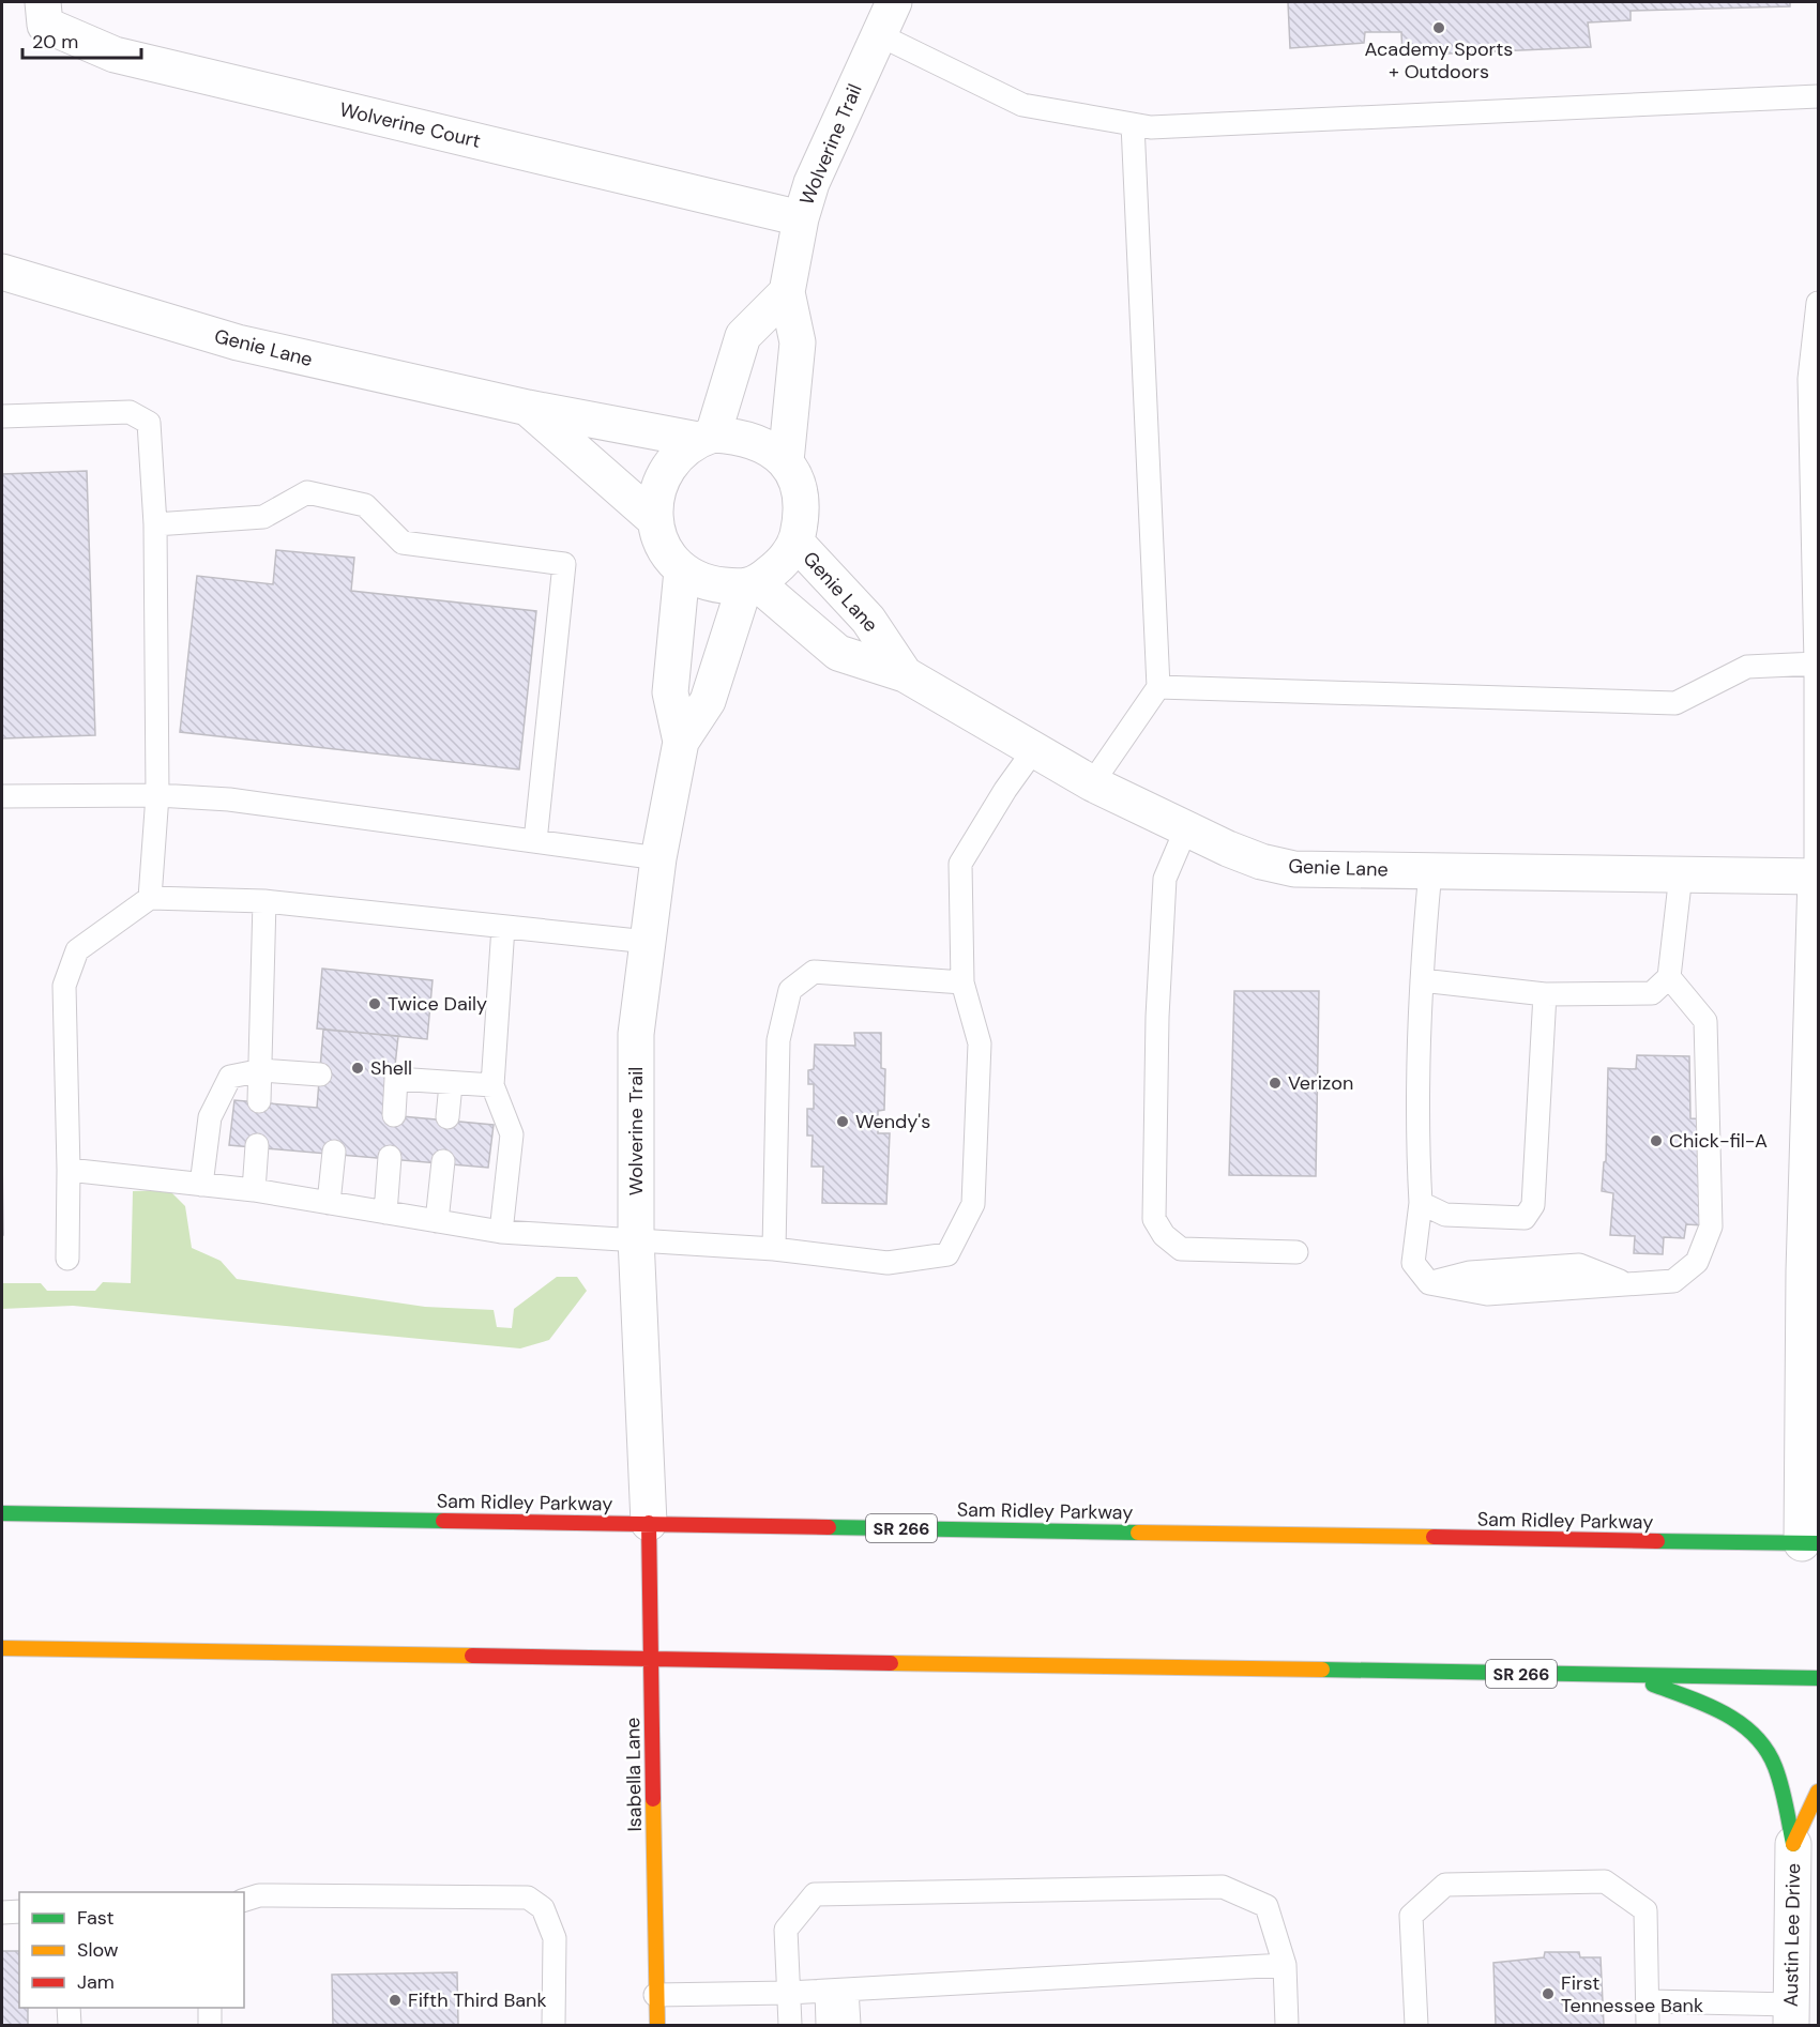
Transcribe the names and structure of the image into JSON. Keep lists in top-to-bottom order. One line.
{"streets":{"main road":["Sam Ridley Parkway","SR 266","Isabella Lane"],"street":["Wolverine Court","Wolverine Trail","Genie Lane","Austin Lee Drive"]},"crossings":[["Wolverine Court","Wolverine Trail"],["Wolverine Trail","Genie Lane"],["Wolverine Trail","Sam Ridley Parkway"],["Wolverine Trail","Isabella Lane"],["Sam Ridley Parkway","Isabella Lane"],["SR 266","Isabella Lane"]],"places":["Academy Sports + Outdoors","Twice Daily","Shell","Verizon","Wendy's","Chick-fil-A","First Tennessee Bank","Fifth Third Bank"],"legend":["Fast","Slow","Jam"],"scale_bar":"20 m"}
